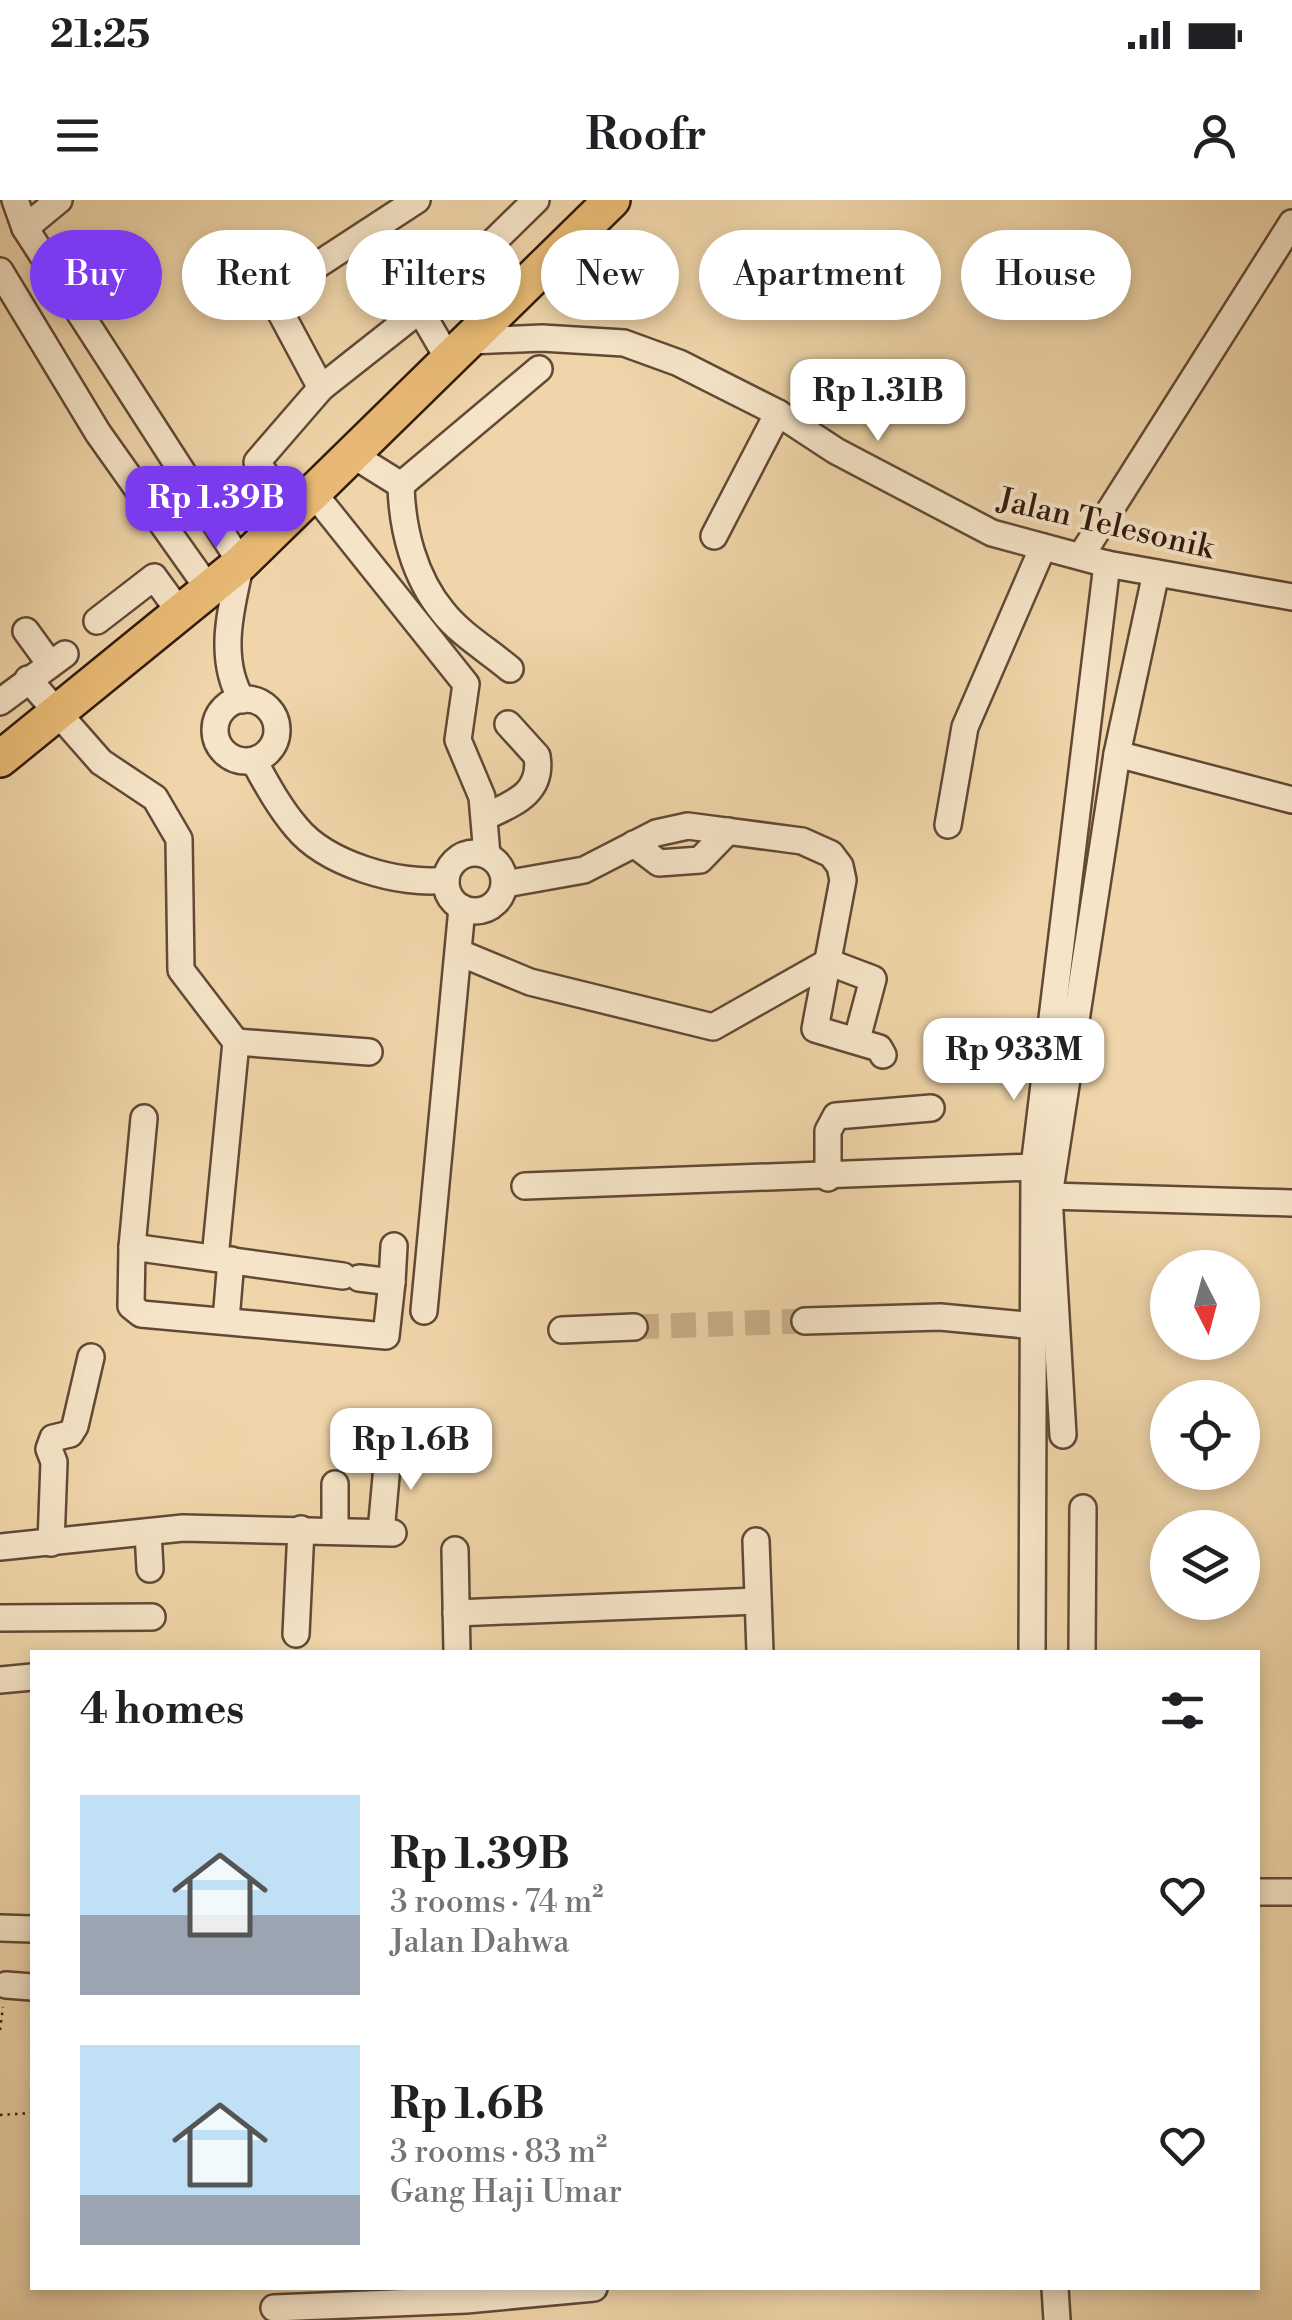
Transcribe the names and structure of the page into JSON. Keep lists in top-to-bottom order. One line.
{"streets":{"street":["Jalan Telesonik"]},"north":"bottom","page":{"status":"21:25","header":"Roofr","chip":["Buy","Rent","Filters","New","Apartment","House"],"price":["Rp 1.31B","Rp 1.39B","Rp 933M","Rp 1.6B"],"heading":"4 homes","list":[{"name":"Rp 1.39B","note":"3 rooms · 74 m² · Jalan Dahwa"},{"name":"Rp 1.6B","note":"3 rooms · 83 m² · Gang Haji Umar"}]}}
